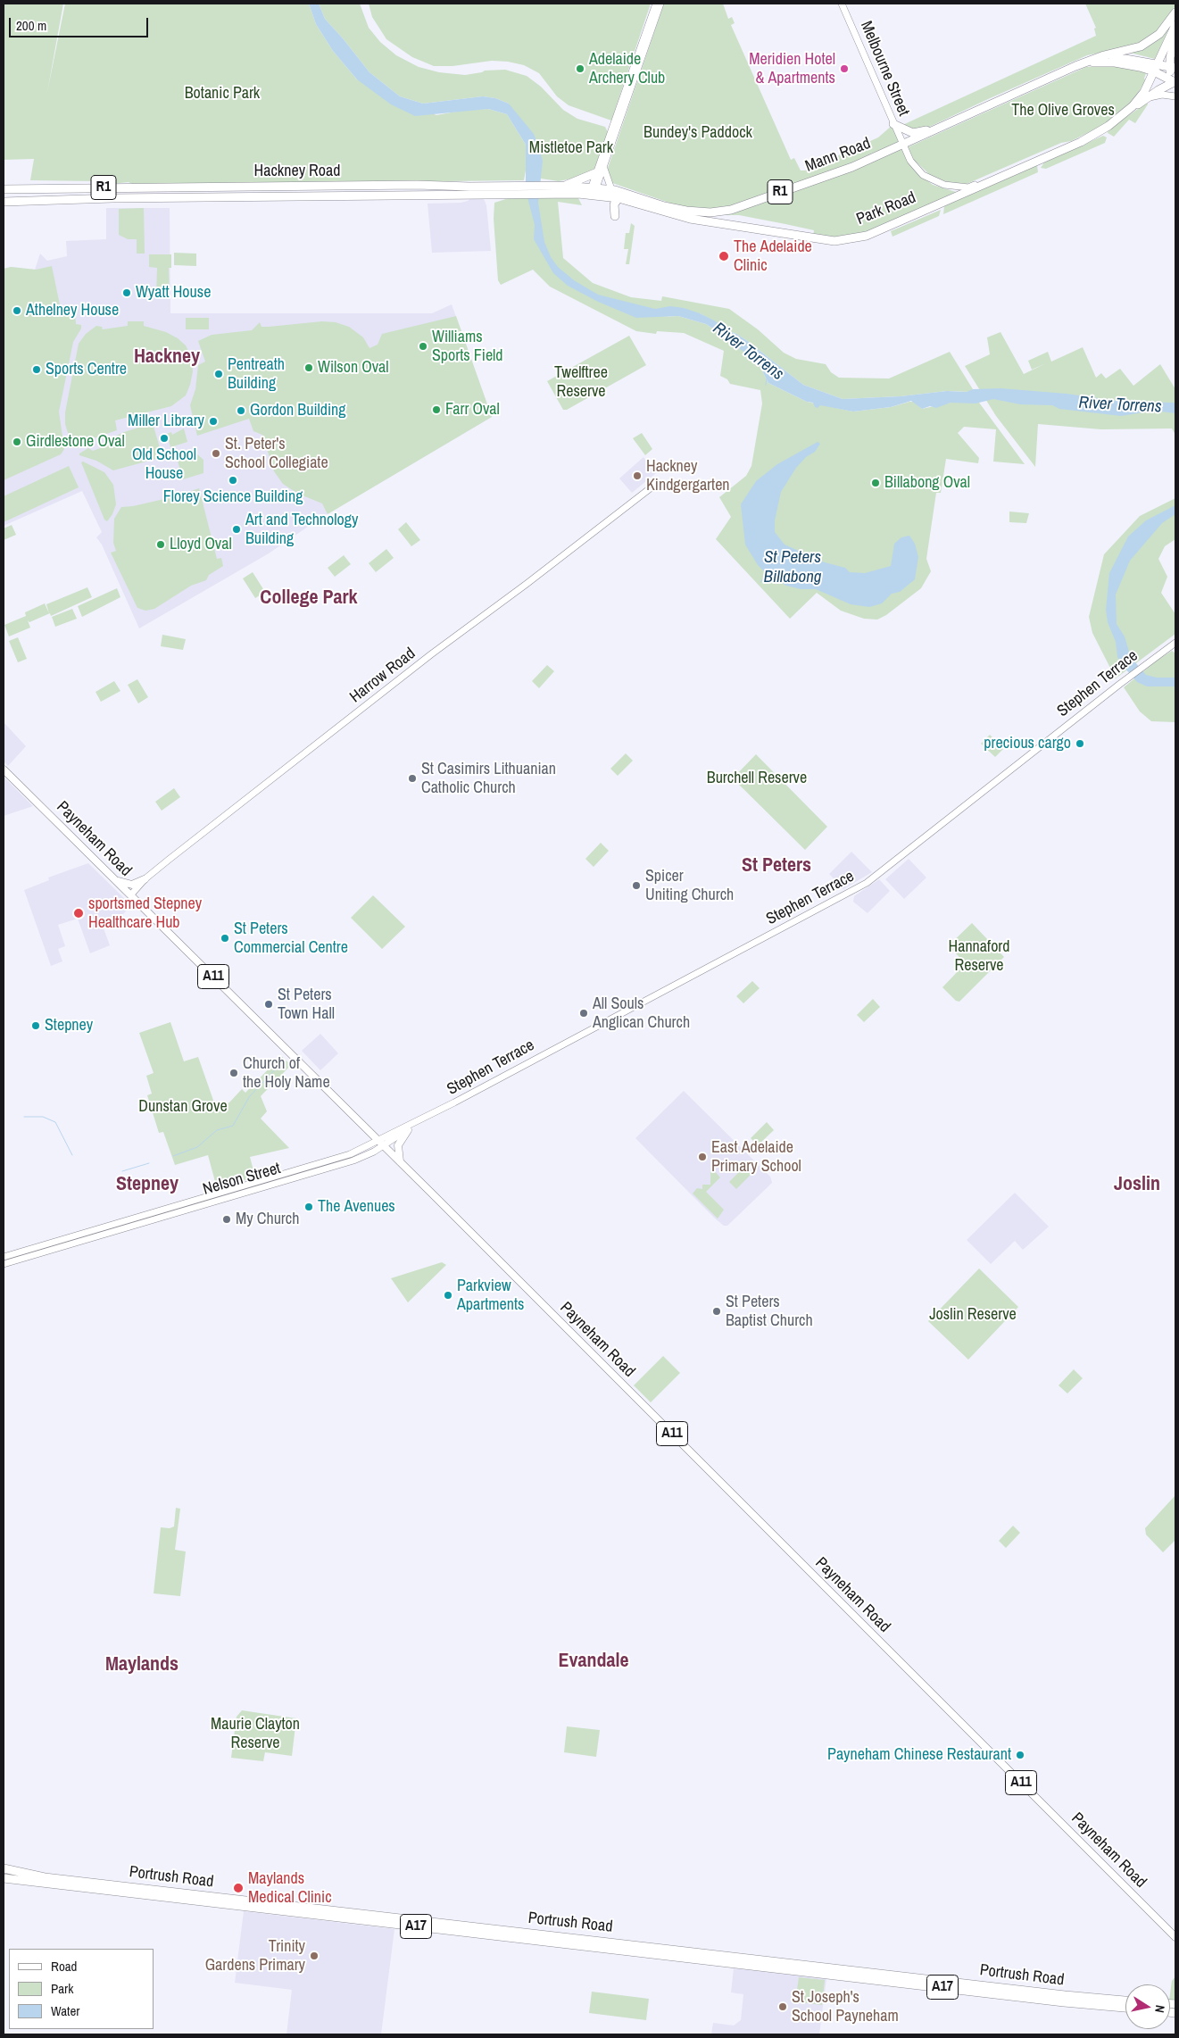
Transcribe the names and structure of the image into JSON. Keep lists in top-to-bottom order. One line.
{"streets":{"highway":["Mann Road","Hackney Road","R1","Park Road","Portrush Road","A17"],"main road":["Melbourne Street","Harrow Road","Stephen Terrace","Payneham Road","A11","Nelson Street"]},"crossings":[["Melbourne Street","Mann Road"],["Melbourne Street","Park Road"],["Mann Road","Hackney Road"],["Mann Road","R1"],["Mann Road","Park Road"],["Hackney Road","Park Road"],["R1","Park Road"],["Harrow Road","Payneham Road"],["Stephen Terrace","Payneham Road"],["Stephen Terrace","Nelson Street"],["Payneham Road","Nelson Street"]],"districts":["Hackney","College Park","St Peters","Stepney","Joslin","Evandale","Maylands"],"water":["River Torrens","St Peters Billabong"],"parks":["Botanic Park","The Olive Groves","Bundey's Paddock","Mistletoe Park","Twelftree Reserve","Burchell Reserve","Hannaford Reserve","Dunstan Grove","Joslin Reserve","Maurie Clayton Reserve"],"places":["Adelaide Archery Club","Meridien Hotel & Apartments","The Adelaide Clinic","Wyatt House","Athelney House","Williams Sports Field","Wilson Oval","Sports Centre","Pentreath Building","Farr Oval","Gordon Building","Miller Library","Old School House","Girdlestone Oval","St. Peter's School Collegiate","Hackney Kindgergarten","Florey Science Building","Billabong Oval","Art and Technology Building","Lloyd Oval","precious cargo","St Casimirs Lithuanian Catholic Church","Spicer Uniting Church","sportsmed Stepney Healthcare Hub","St Peters Commercial Centre","St Peters Town Hall","All Souls Anglican Church","Stepney","Church of the Holy Name","East Adelaide Primary School","The Avenues","My Church","Parkview Apartments","St Peters Baptist Church","Payneham Chinese Restaurant","Maylands Medical Clinic","Trinity Gardens Primary","St Joseph's School Payneham"],"legend":["Road","Park","Water"],"scale_bar":"200 m","north":"right"}
